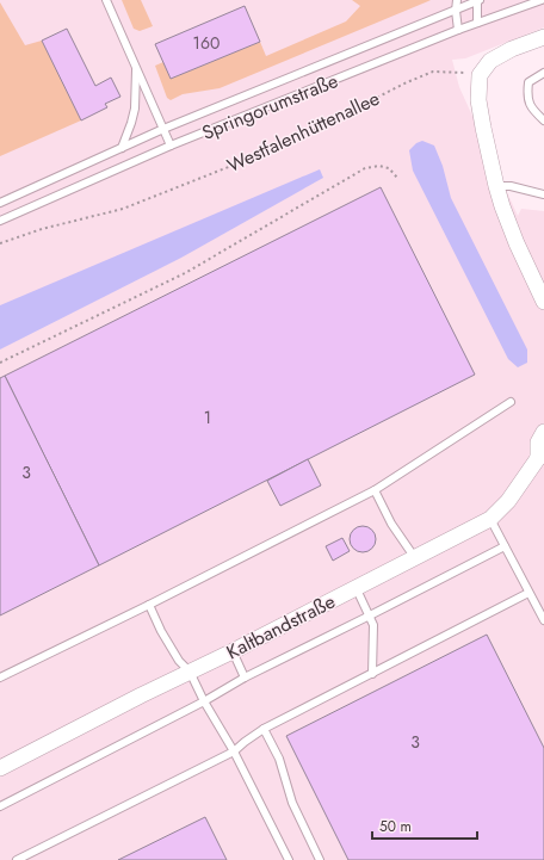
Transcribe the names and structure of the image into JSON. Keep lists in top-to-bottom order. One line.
{"streets":{"street":["Kaltbandstraße"],"lane":["Springorumstraße"],"path":["Westfalenhüttenallee"]},"house_numbers":["160","1","3","3"],"scale_bar":"50 m"}
